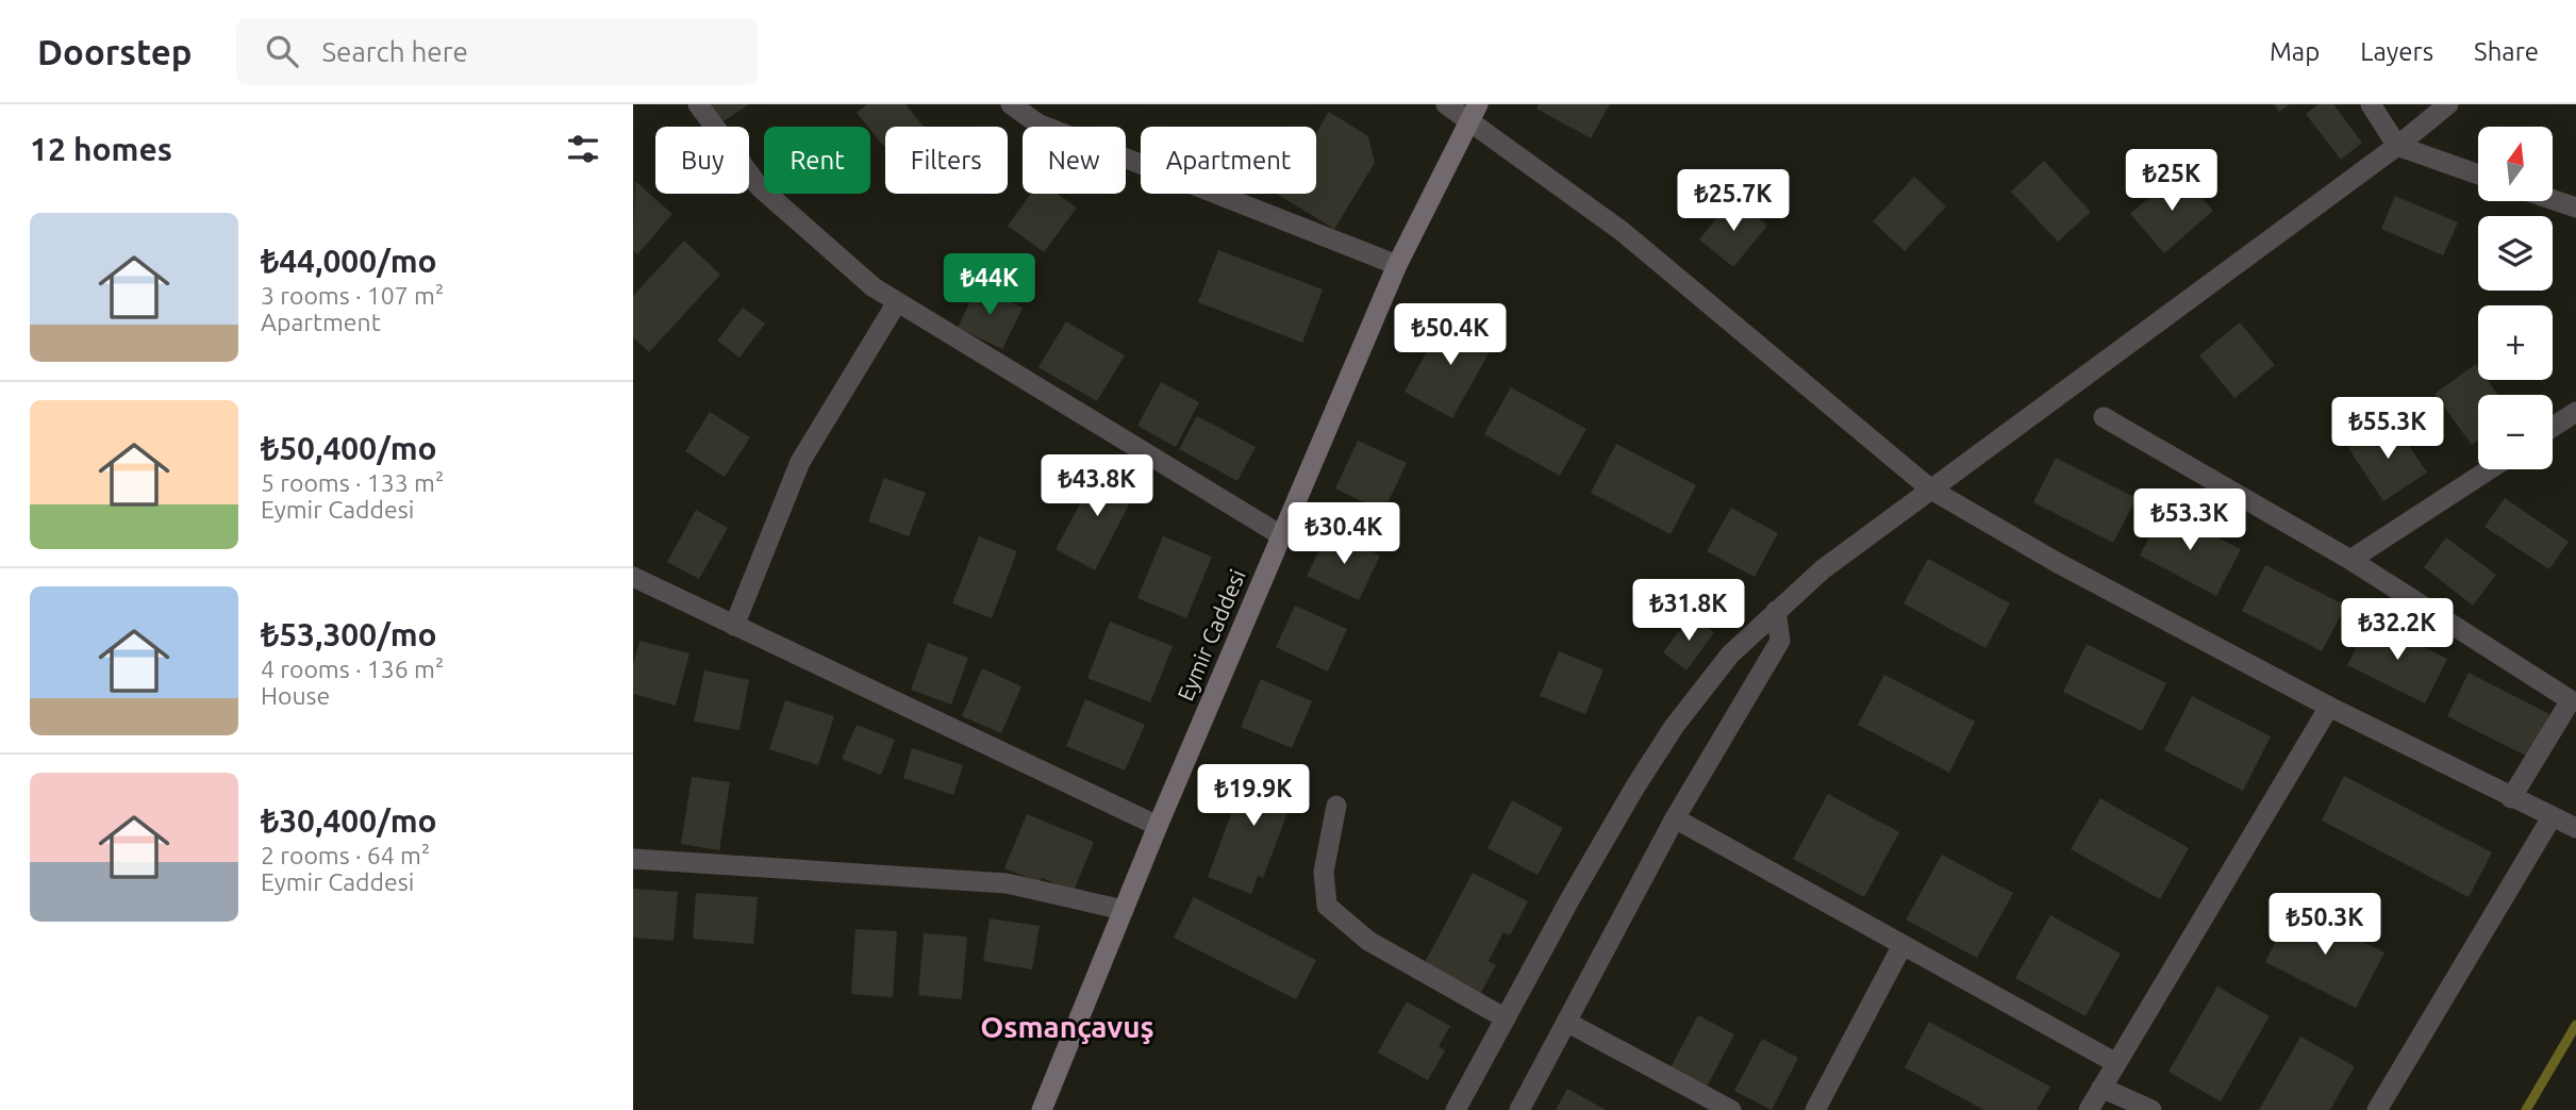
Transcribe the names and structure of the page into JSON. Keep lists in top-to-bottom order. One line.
{"streets":{"main road":["Eymir Caddesi"]},"districts":["Osmançavuş"],"north":"top","page":{"header":"Doorstep","search":"Search here","nav":["Map","Layers","Share"],"heading":"12 homes","map_buttons":["+","−"],"chip":["Buy","Rent","Filters","New","Apartment"],"price":["₺25K","₺25.7K","₺44K","₺50.4K","₺55.3K","₺43.8K","₺53.3K","₺30.4K","₺31.8K","₺32.2K","₺19.9K","₺50.3K"],"list":[{"name":"₺44,000/mo","note":"3 rooms · 107 m² · Apartment"},{"name":"₺50,400/mo","note":"5 rooms · 133 m² · Eymir Caddesi"},{"name":"₺53,300/mo","note":"4 rooms · 136 m² · House"},{"name":"₺30,400/mo","note":"2 rooms · 64 m² · Eymir Caddesi"}]}}
